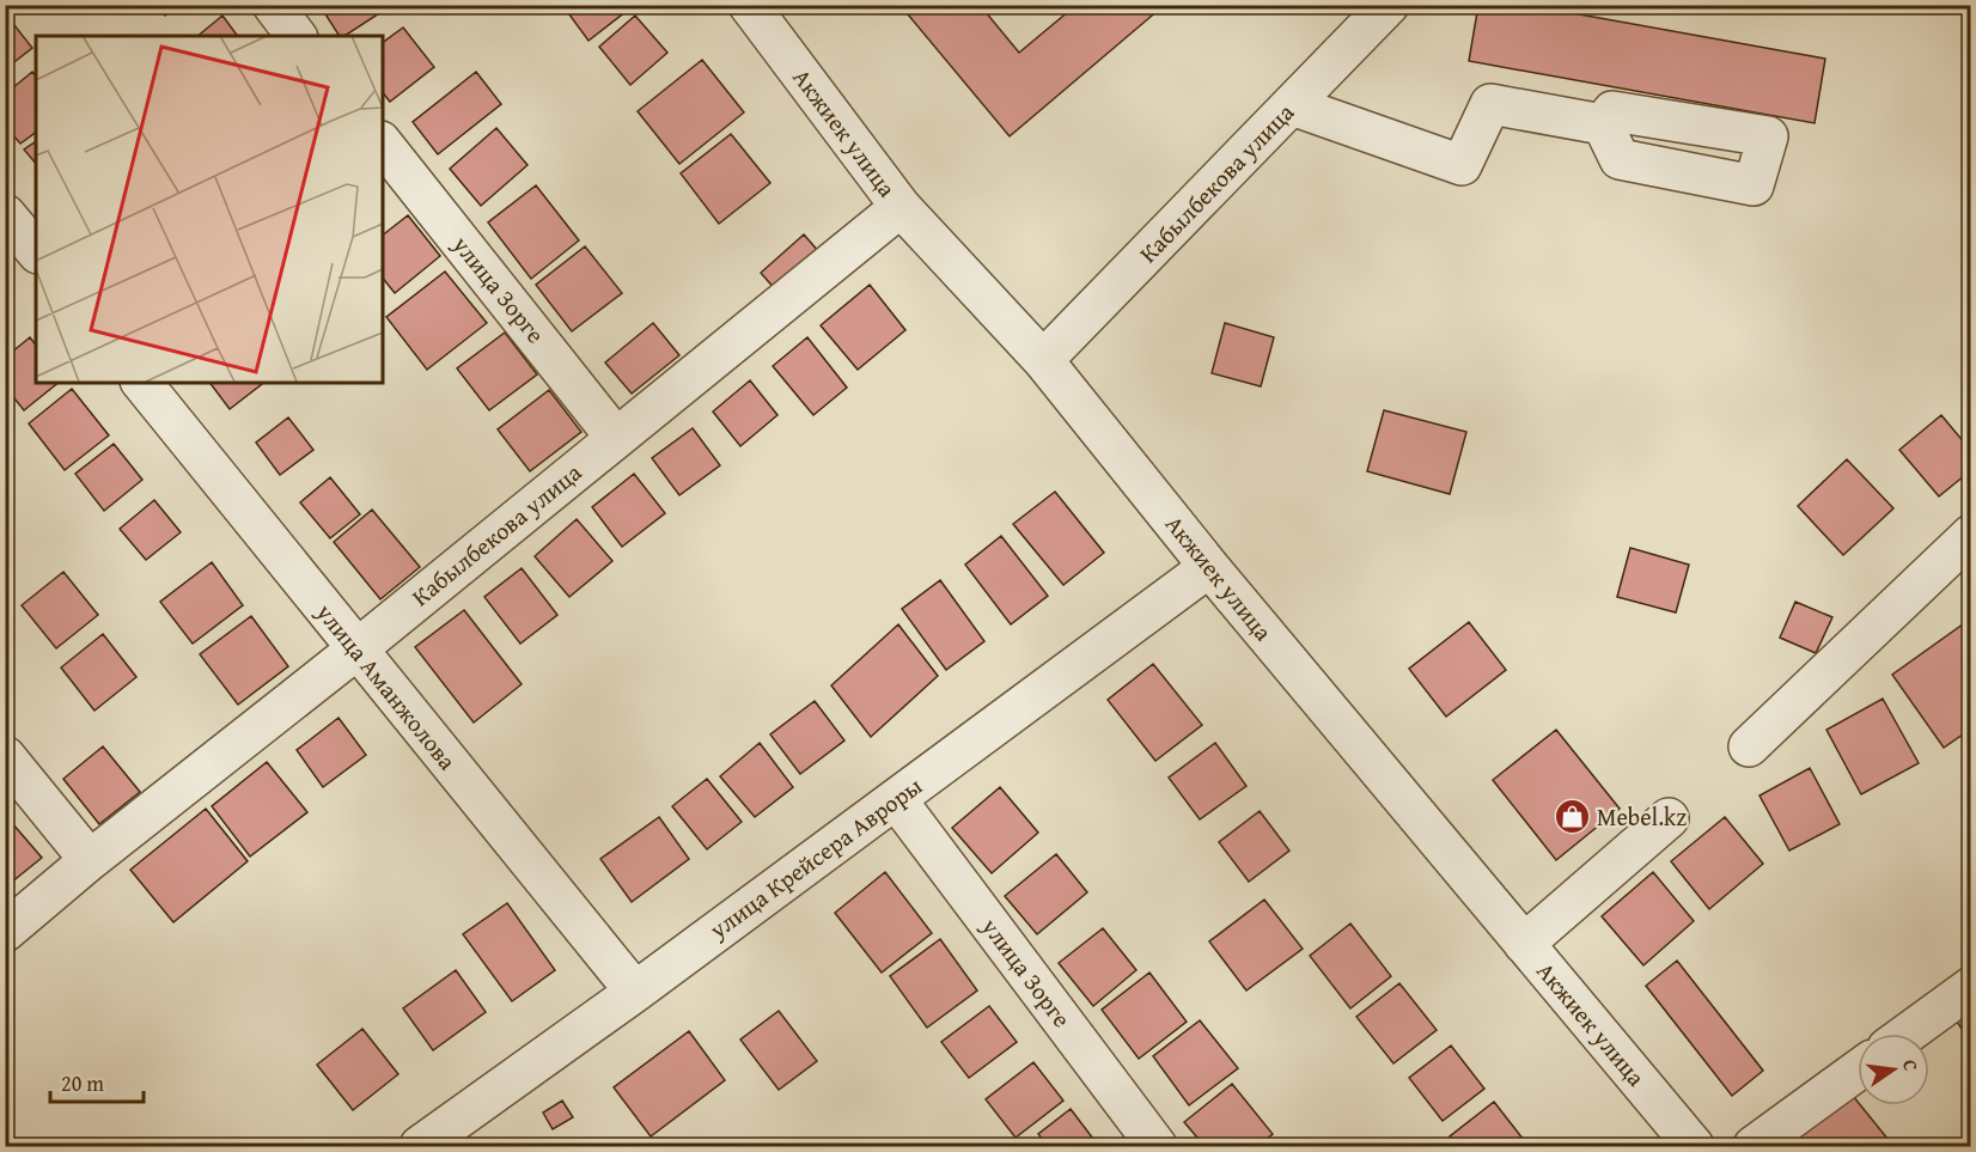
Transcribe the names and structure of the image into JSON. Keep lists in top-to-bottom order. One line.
{"streets":{"street":["Акжиек улица","Кабылбекова улица","улица Зорге","улица Аманжолова","улица Крейсера Авроры"]},"crossings":[["Акжиек улица","Кабылбекова улица"],["Акжиек улица","улица Крейсера Авроры"],["Кабылбекова улица","улица Зорге"],["Кабылбекова улица","улица Аманжолова"],["улица Зорге","улица Крейсера Авроры"],["улица Аманжолова","улица Крейсера Авроры"]],"places":{"shop":["Mebel.kz"]},"scale_bar":"20 m","north":"right"}
